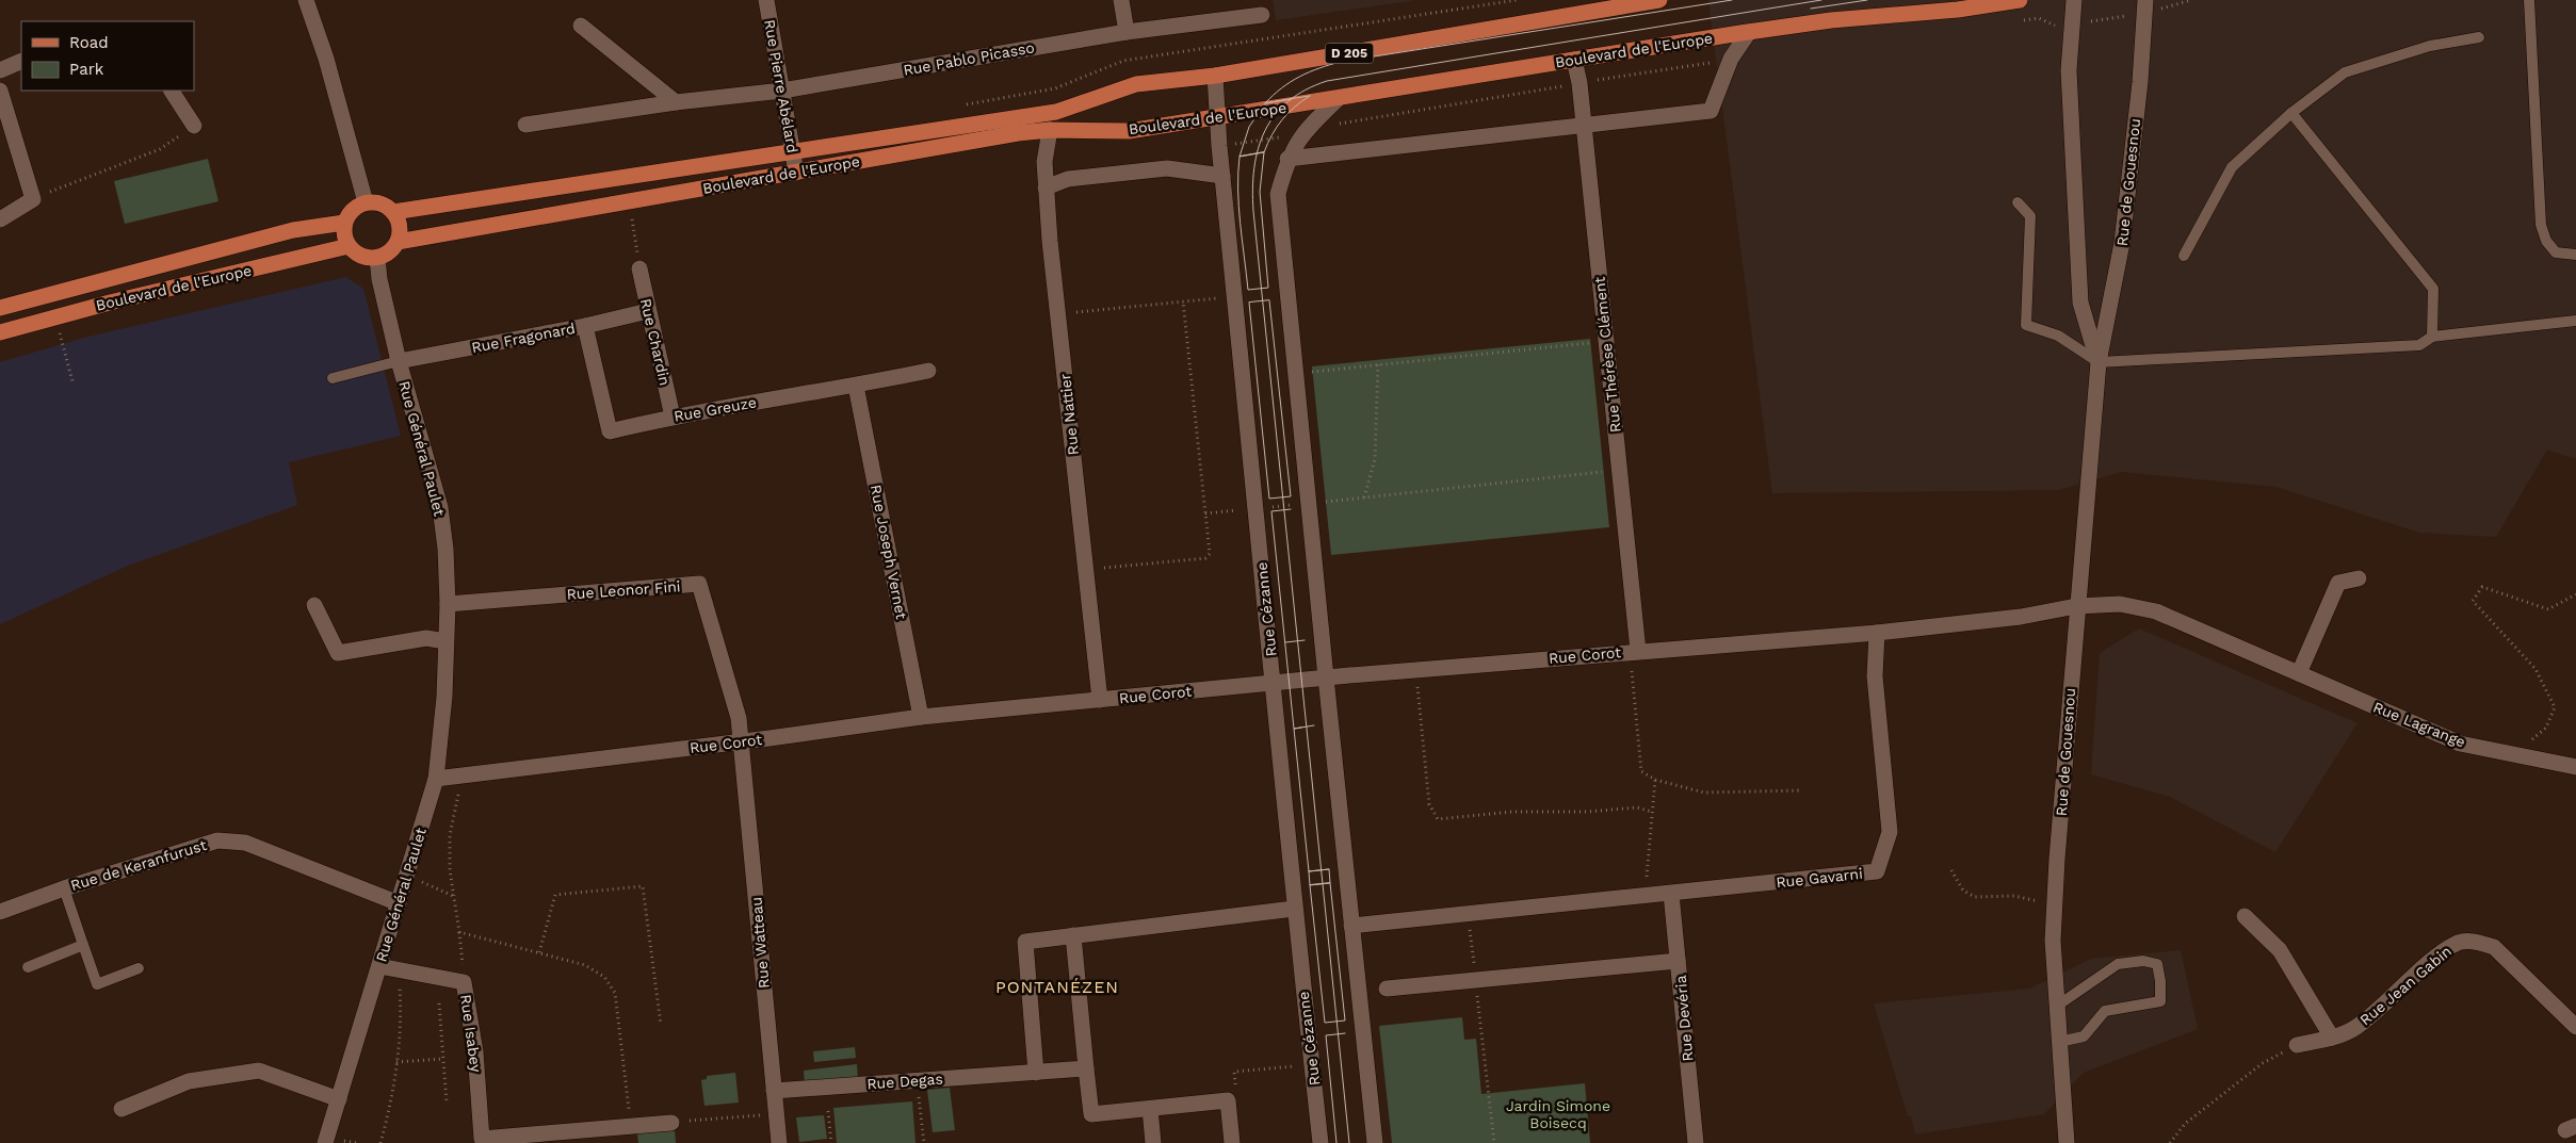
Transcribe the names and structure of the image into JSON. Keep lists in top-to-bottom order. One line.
{"streets":{"main road":["Boulevard de l'Europe","D 205"],"street":["Rue Pablo Picasso","Rue Pierre Abélard","Rue de Gouesnou","Rue Fragonard","Rue Chardin","Rue Thérèse Clément","Rue Greuze","Rue Nattier","Rue Général Paulet","Rue Joseph Vernet","Rue Leonor Fini","Rue Cézanne","Rue Corot","Rue Lagrange","Rue de Keranfurust","Rue Gavarni","Rue Watteau","Rue Jean Gabin","Rue Devéria","Rue Isabey","Rue Degas"]},"crossings":[["Boulevard de l'Europe","Rue Pierre Abélard"],["Boulevard de l'Europe","Rue Thérèse Clément"],["Boulevard de l'Europe","Rue Nattier"],["Boulevard de l'Europe","Rue Général Paulet"],["Boulevard de l'Europe","Rue Cézanne"],["Rue Pablo Picasso","Rue Pierre Abélard"],["Rue de Gouesnou","Rue Lagrange"],["Rue Fragonard","Rue Chardin"],["Rue Fragonard","Rue Greuze"],["Rue Fragonard","Rue Général Paulet"],["Rue Chardin","Rue Greuze"],["Rue Thérèse Clément","Rue Corot"],["Rue Greuze","Rue Joseph Vernet"],["Rue Nattier","Rue Corot"],["Rue Général Paulet","Rue Leonor Fini"],["Rue Général Paulet","Rue Corot"],["Rue Général Paulet","Rue de Keranfurust"],["Rue Général Paulet","Rue Isabey"],["Rue Joseph Vernet","Rue Corot"],["Rue Leonor Fini","Rue Corot"],["Rue Leonor Fini","Rue Watteau"],["Rue Cézanne","Rue Corot"],["Rue Corot","Rue Gavarni"],["Rue Corot","Rue Watteau"],["Rue Gavarni","Rue Devéria"],["Rue Watteau","Rue Degas"]],"districts":["PONTANÉZEN"],"parks":["Jardin Simone Boisecq"],"legend":["Road","Park"]}
